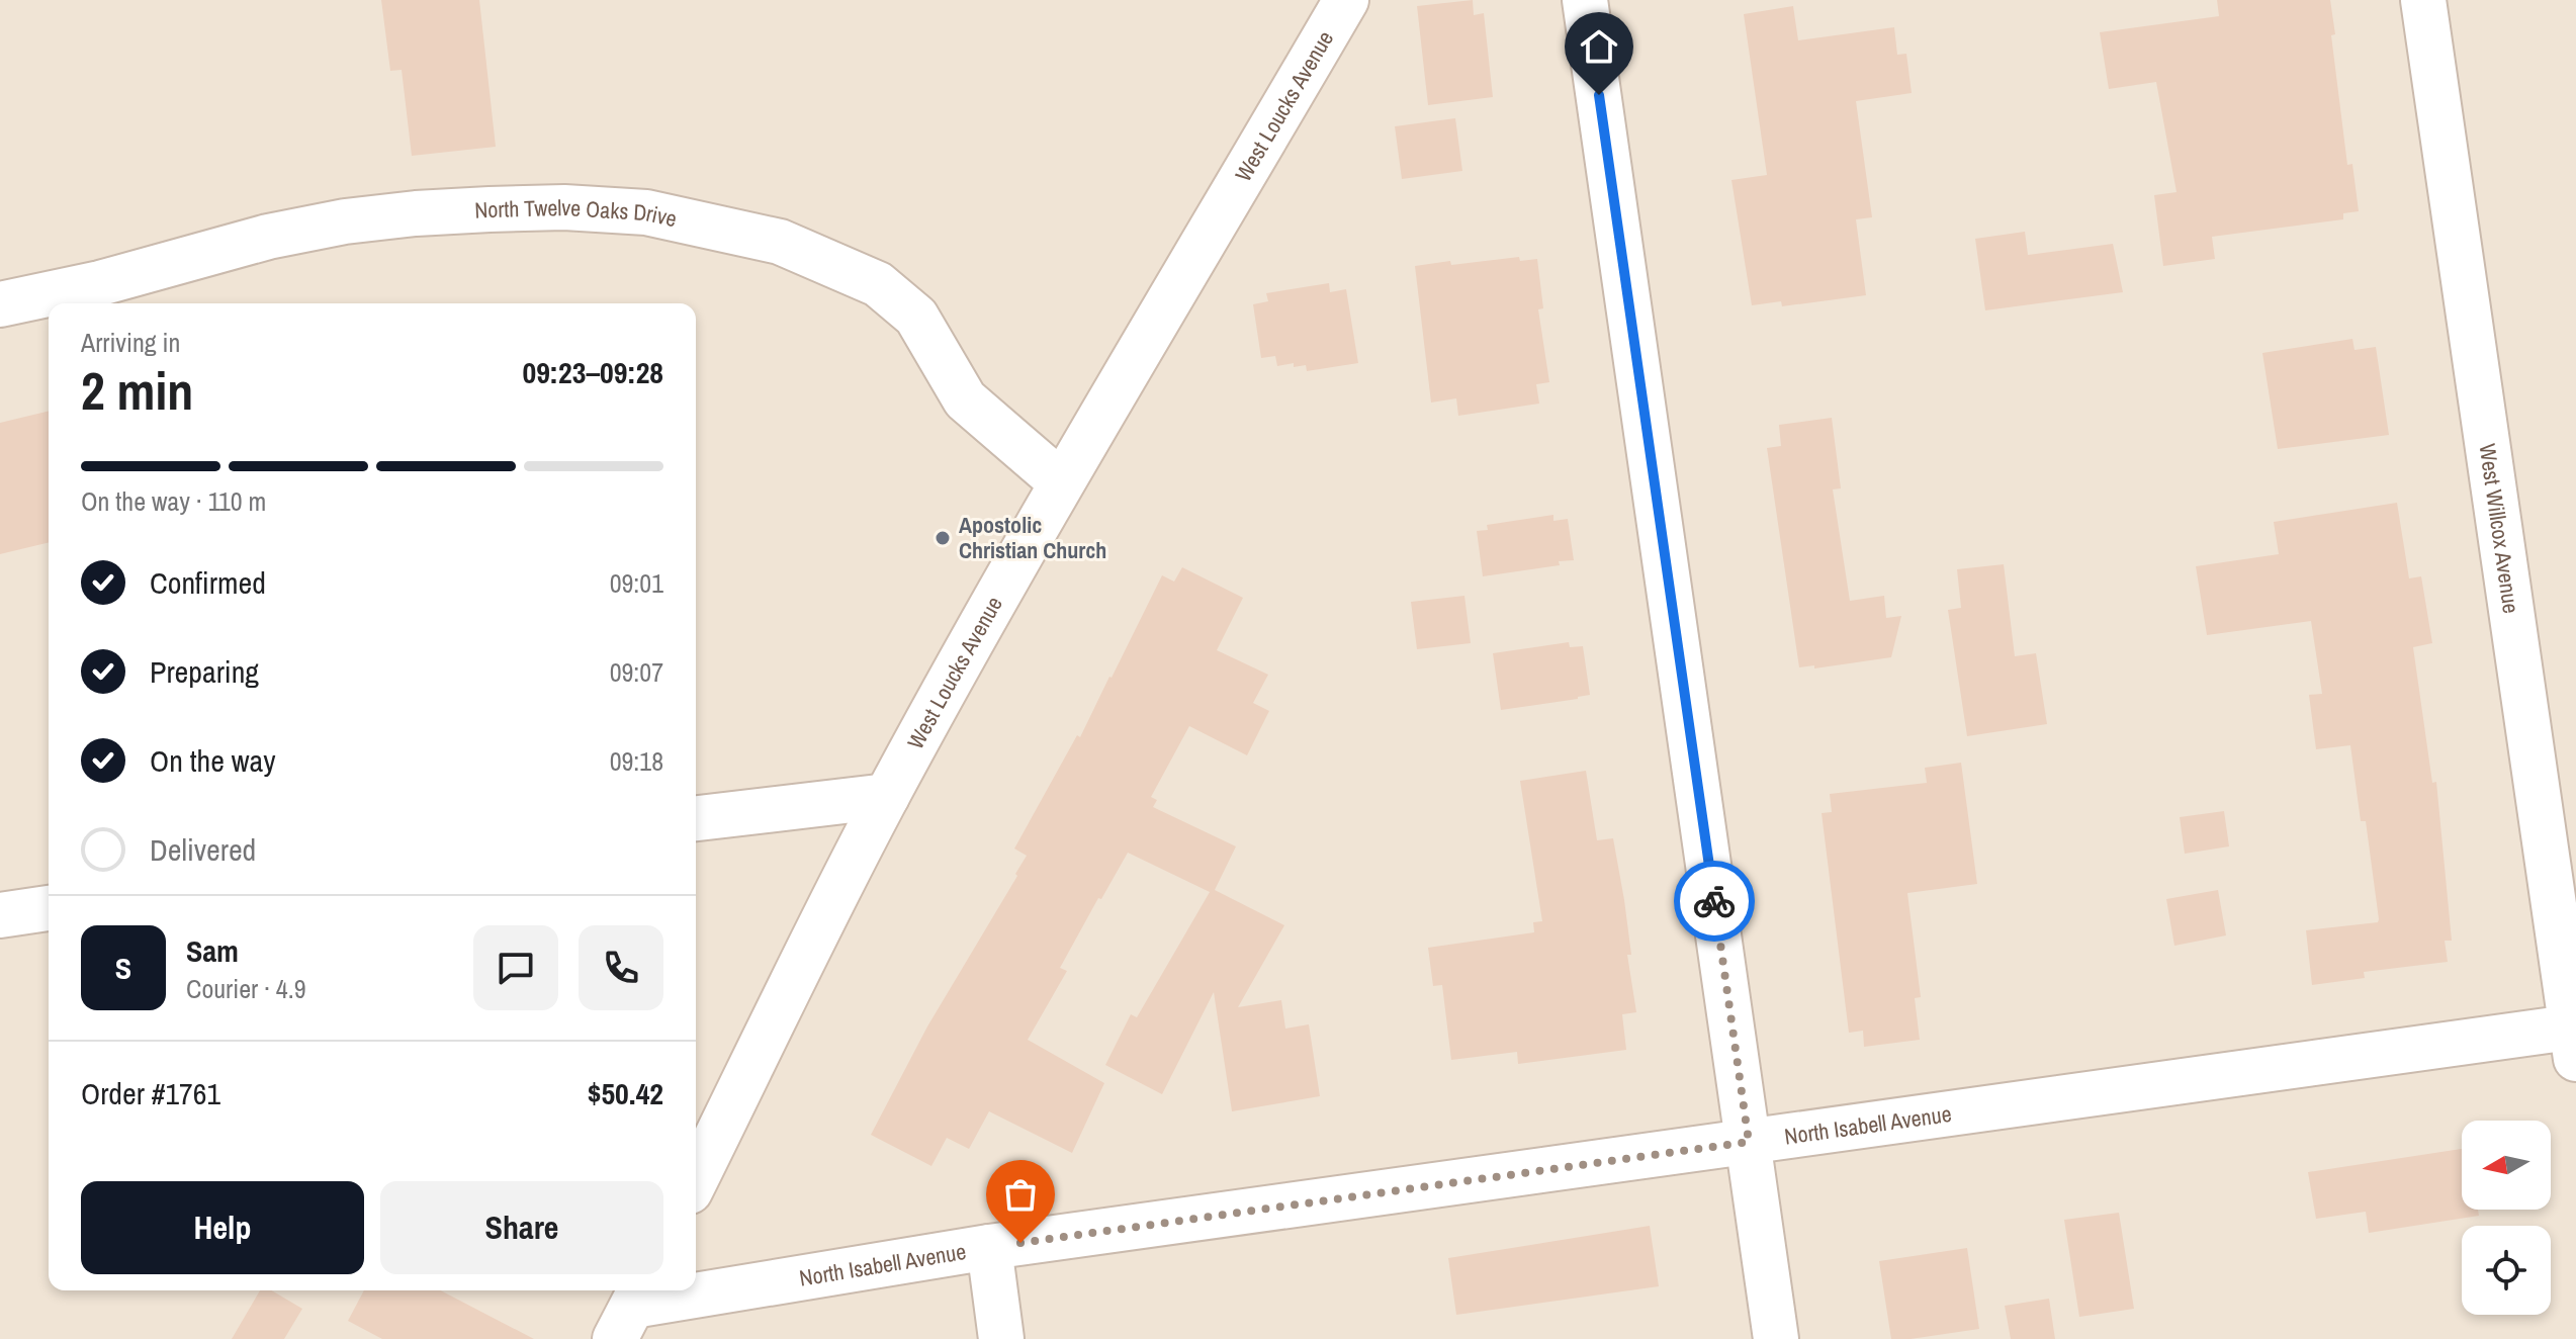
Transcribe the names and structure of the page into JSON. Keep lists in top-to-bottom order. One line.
{"streets":{"street":["West Loucks Avenue","North Twelve Oaks Drive","West Willcox Avenue","North Isabell Avenue"]},"crossings":[["West Loucks Avenue","North Twelve Oaks Drive"],["West Willcox Avenue","North Isabell Avenue"]],"places":["Apostolic Christian Church"],"north":"left","page":{"heading":["2 min","Arriving in","09:23–09:28"],"panel":["Sam","Courier · 4.9","Order #1761","$50.42"],"bar":"On the way · 110 m","list":[["Confirmed","09:01"],["Preparing","09:07"],["On the way","09:18"],"Delivered"],"round":"S","buttons":["Help","Share"]}}
